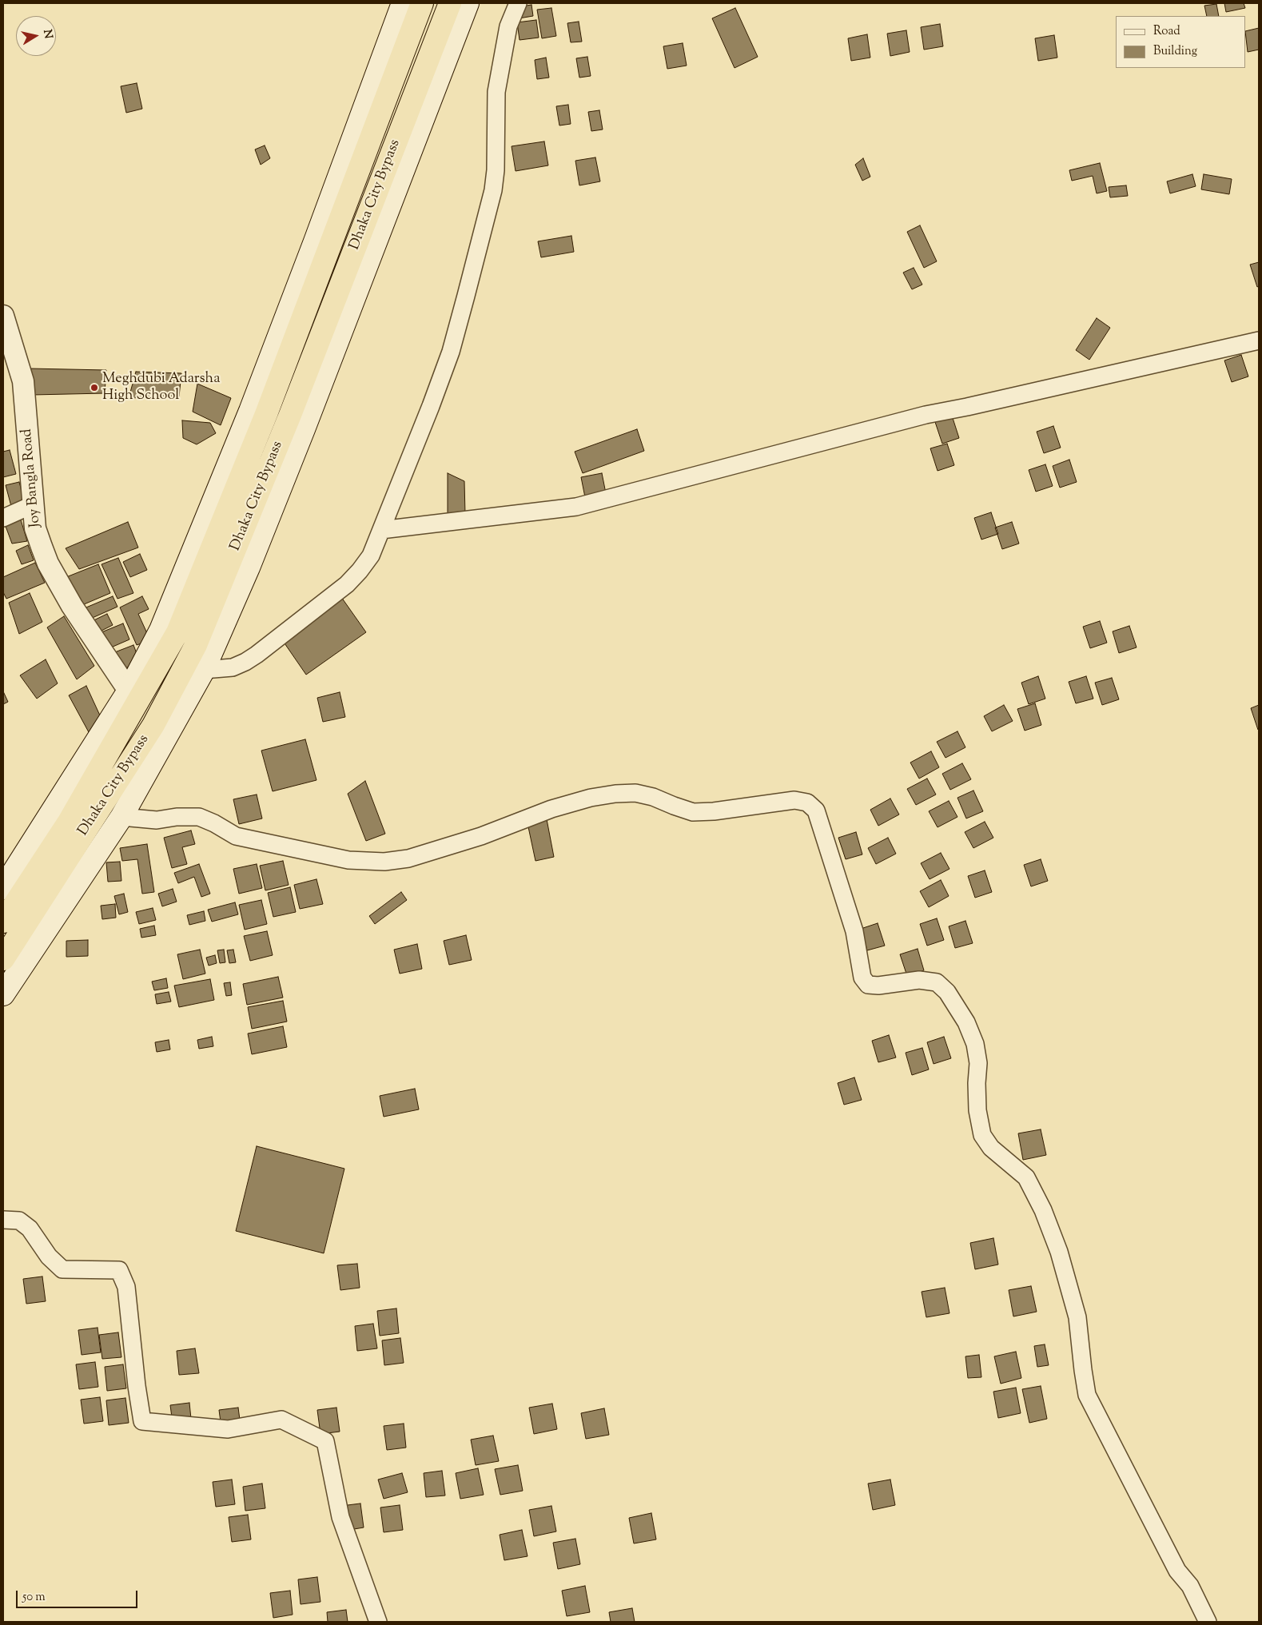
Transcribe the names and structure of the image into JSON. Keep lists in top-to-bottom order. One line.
{"streets":{"highway":["Dhaka City Bypass"],"street":["Joy Bangla Road"]},"places":["Meghdubi Adarsha High School"],"legend":["Road","Building"],"scale_bar":"50 m","north":"right"}
